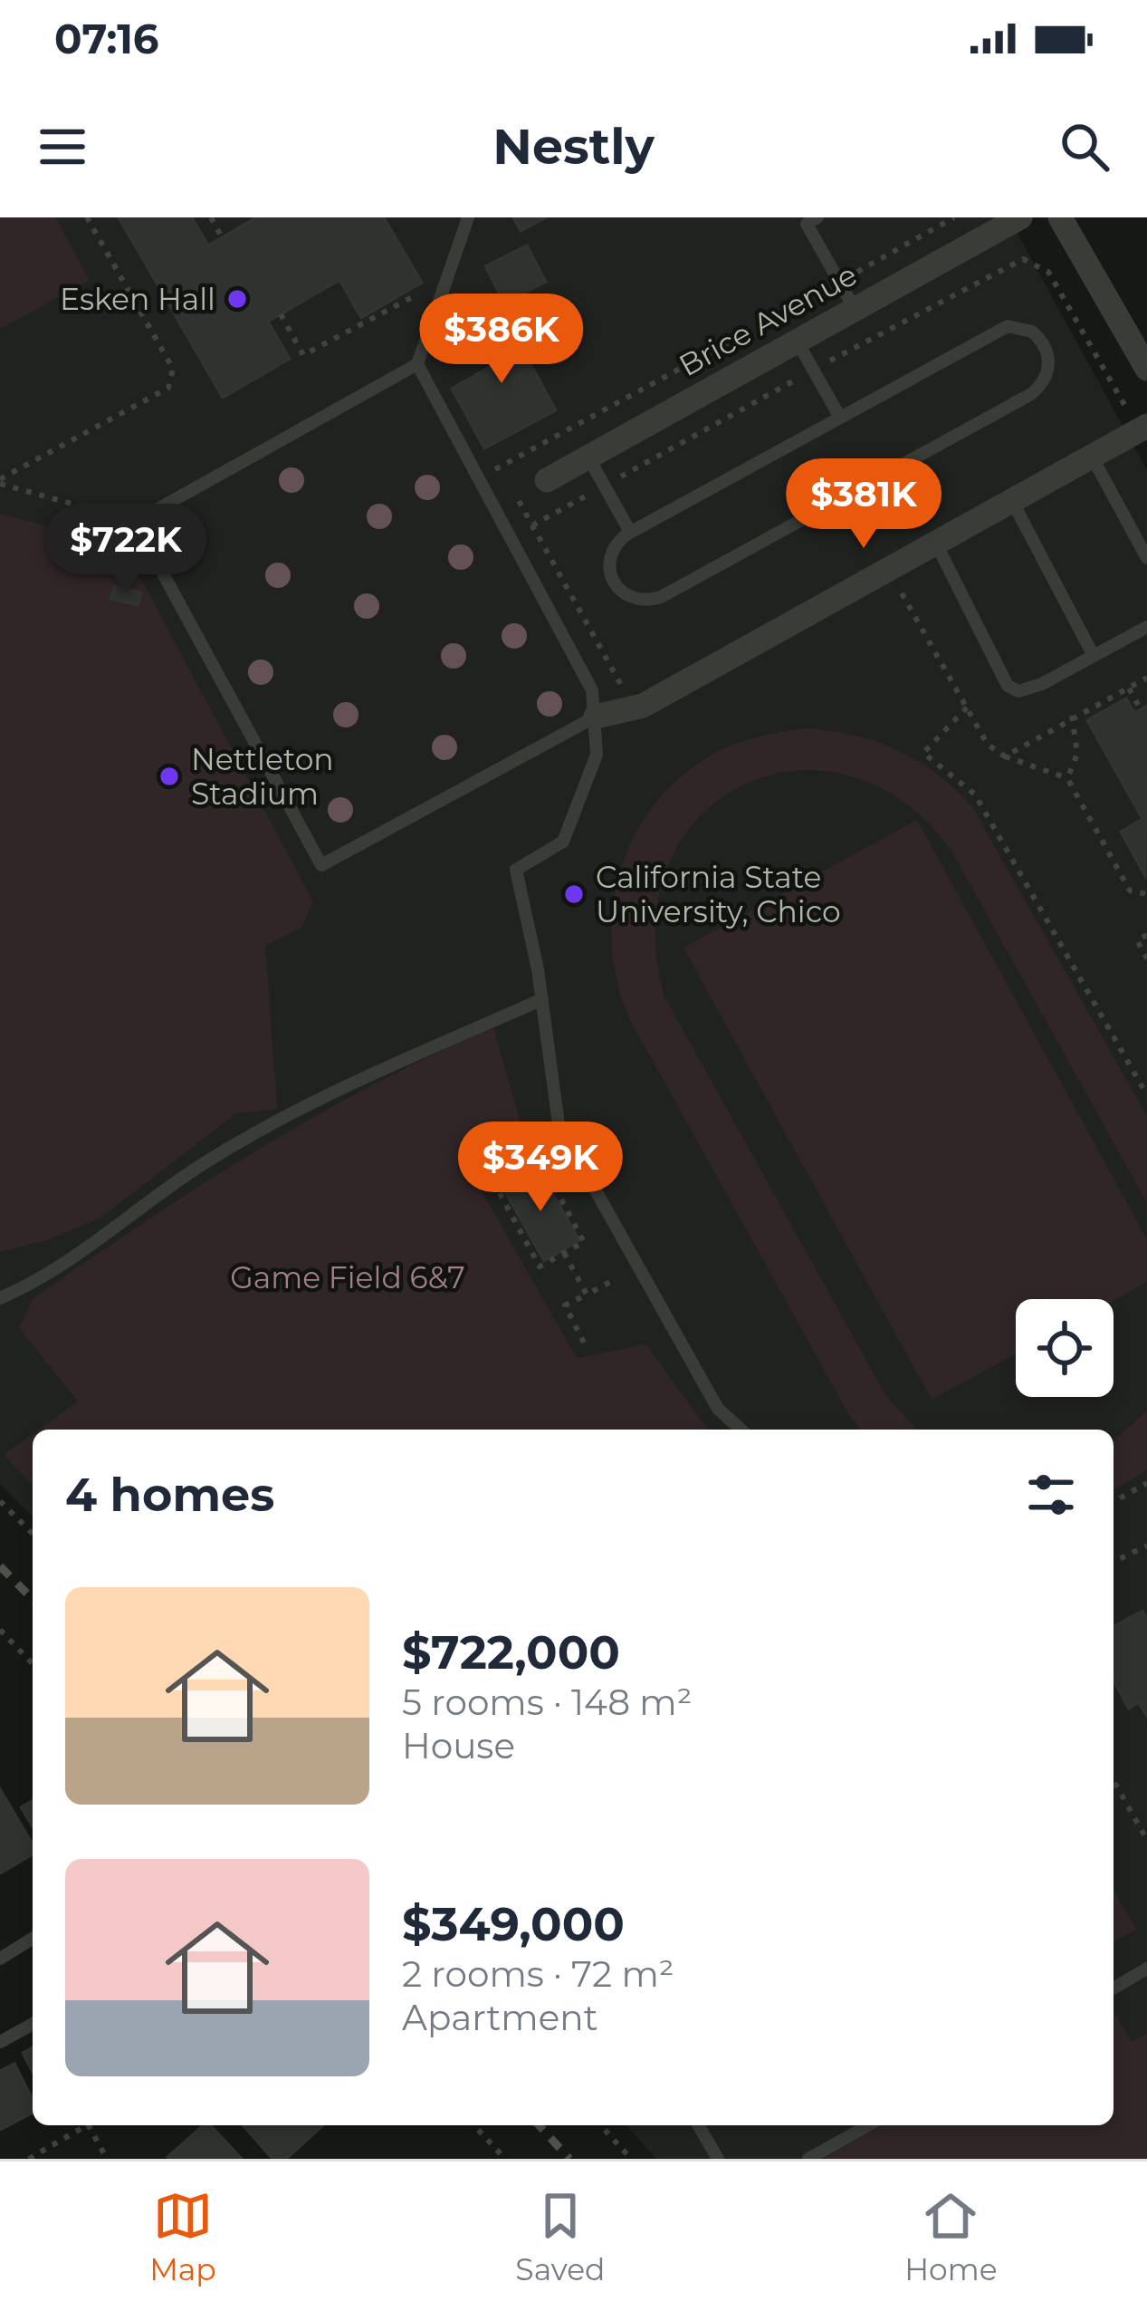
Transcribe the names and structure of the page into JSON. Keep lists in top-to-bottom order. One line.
{"streets":{"street":["Brice Avenue"]},"parks":["Game Field 6&7"],"places":["Esken Hall","Nettleton Stadium","California State University, Chico"],"page":{"status":"07:16","header":"Nestly","price":["$386K","$381K","$722K","$349K"],"heading":"4 homes","list":[{"name":"$722,000","note":"5 rooms · 148 m² · House"},{"name":"$349,000","note":"2 rooms · 72 m² · Apartment"}],"tabs":["Map","Saved","Home"]}}
